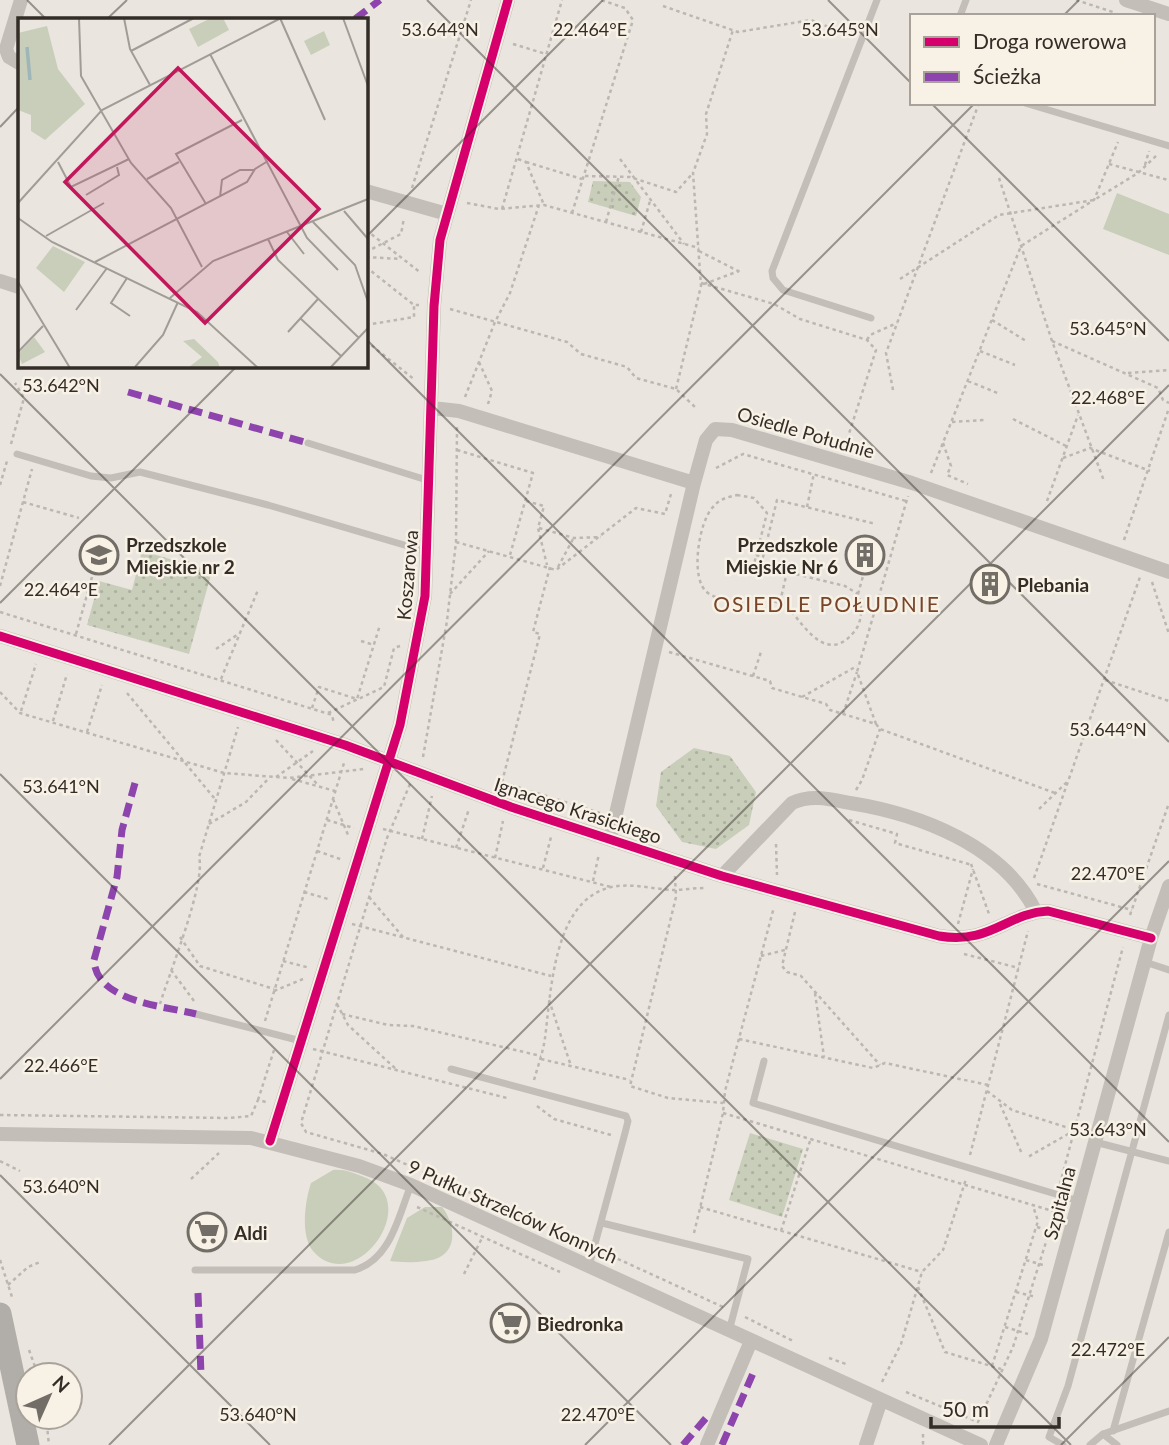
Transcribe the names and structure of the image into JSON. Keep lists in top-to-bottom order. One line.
{"streets":{"street":["Osiedle Południe","Koszarowa","Ignacego Krasickiego","Szpitalna","9 Pułku Strzelców Konnych"]},"crossings":[["Osiedle Południe","Ignacego Krasickiego"],["Koszarowa","Ignacego Krasickiego"],["Koszarowa","9 Pułku Strzelców Konnych"]],"districts":["OSIEDLE POŁUDNIE"],"places":{"school or university":["Przedszkole Miejskie nr 2"],"building":["Przedszkole Miejskie Nr 6","Plebania"],"supermarket":["Aldi","Biedronka"]},"legend":["Droga rowerowa","Ścieżka"],"scale_bar":"50 m","north":"top right","coordinates":["53.644°N","22.464°E","53.645°N","53.642°N","22.468°E","53.641°N","22.470°E","22.466°E","53.643°N","53.640°N","22.472°E"]}
